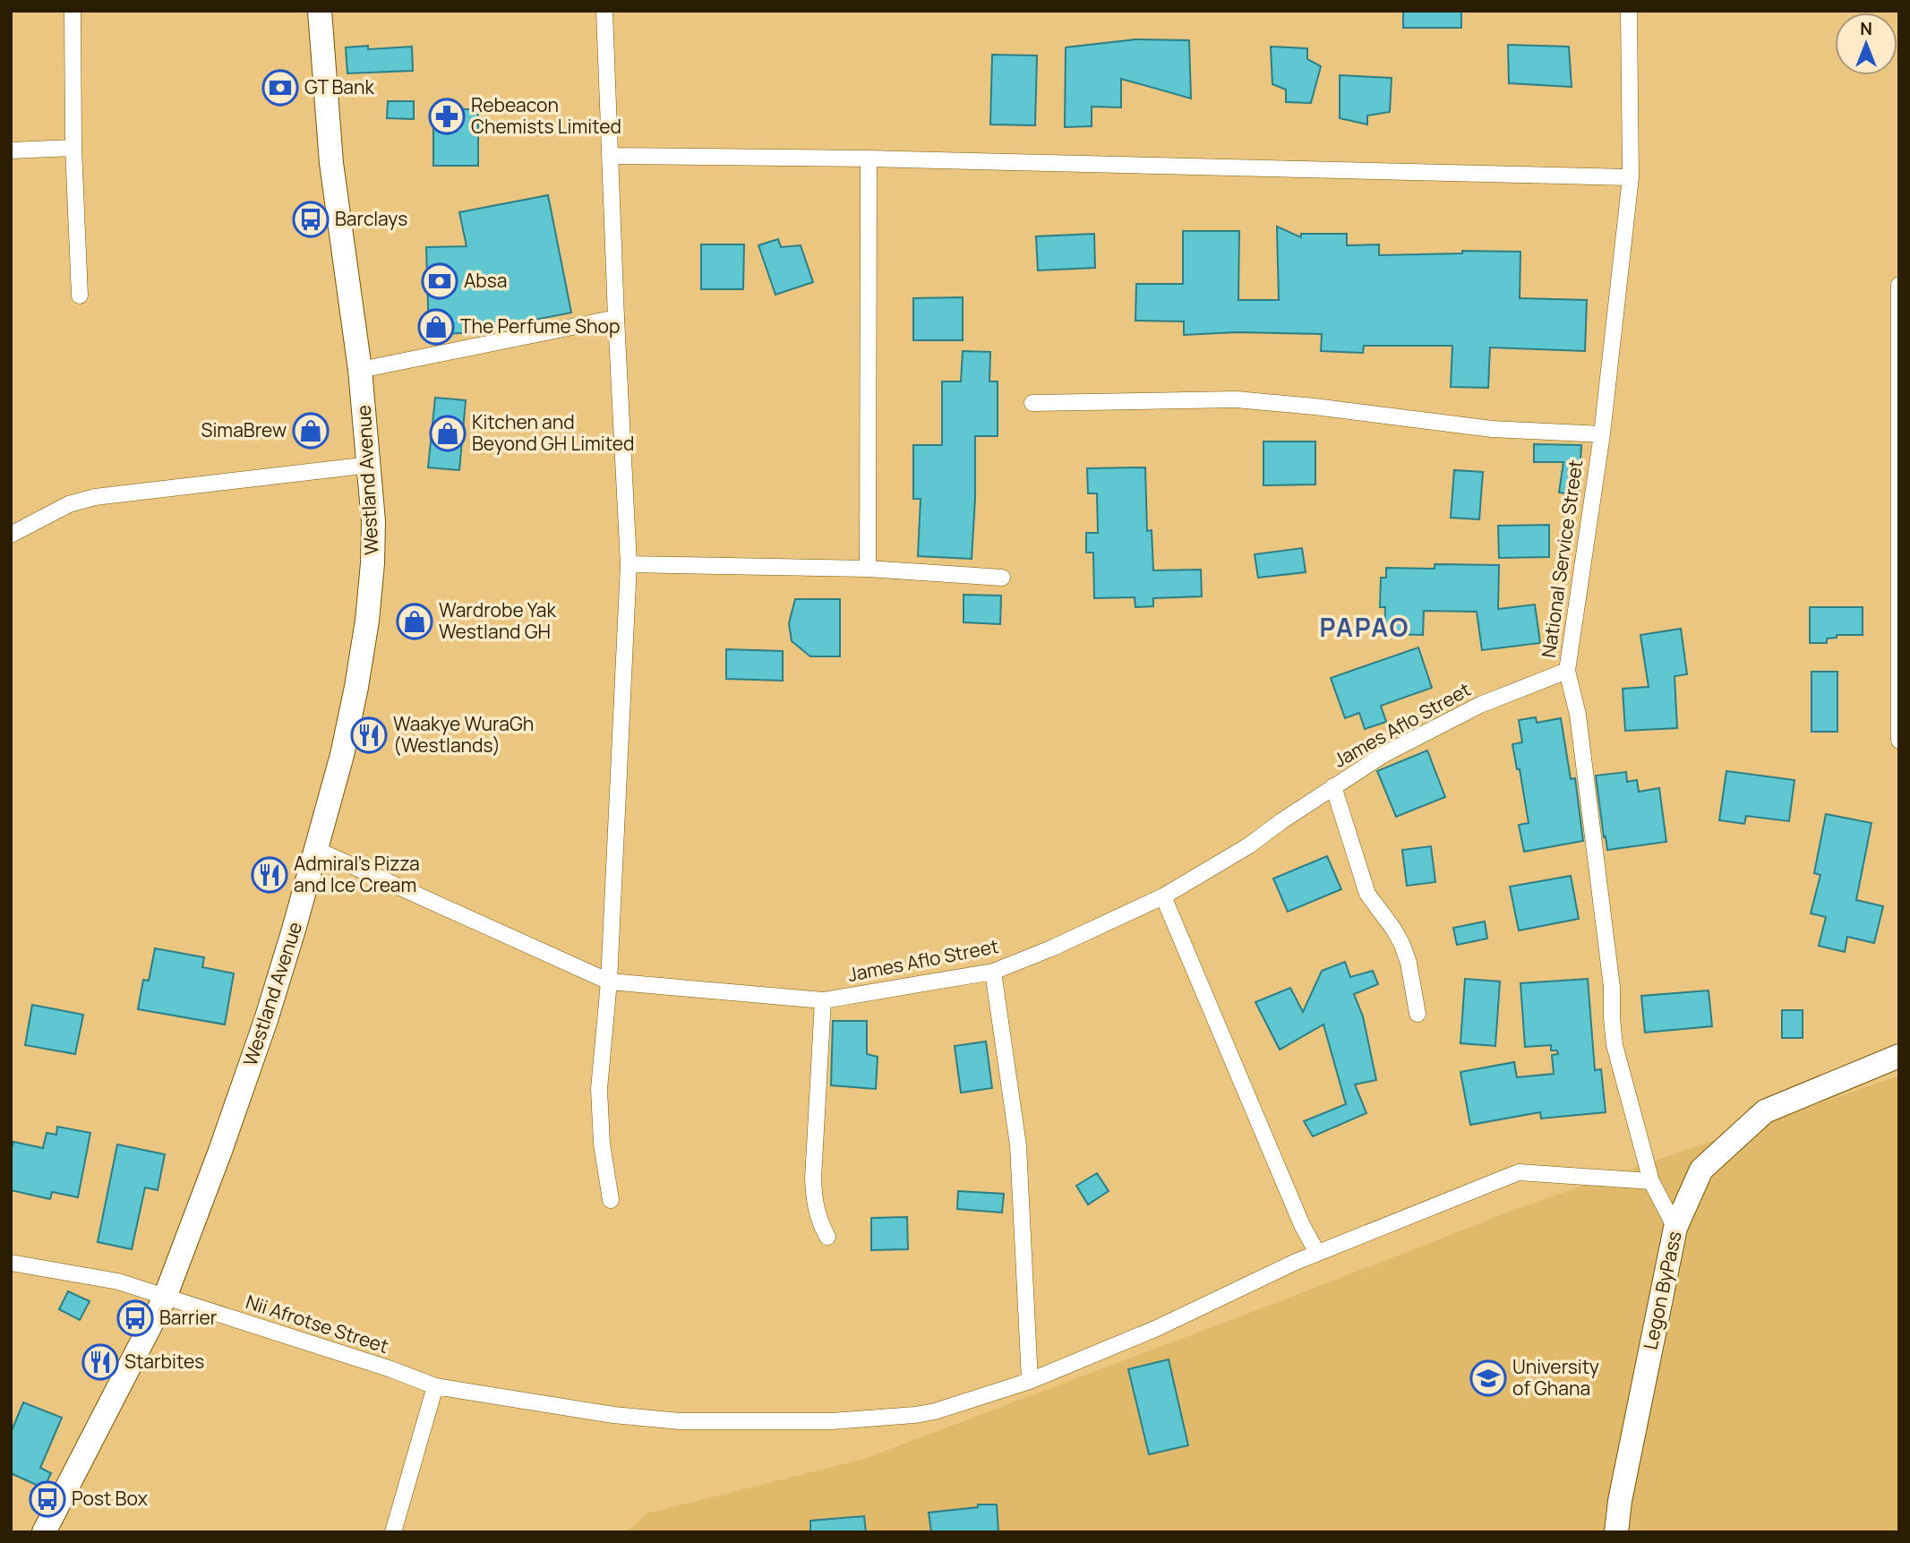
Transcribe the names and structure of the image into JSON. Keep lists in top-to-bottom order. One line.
{"streets":{"street":["Westland Avenue","National Service Street","James Aflo Street","Legon ByPass","Nii Afrotse Street"]},"crossings":[["Westland Avenue","James Aflo Street"],["Westland Avenue","Nii Afrotse Street"],["National Service Street","James Aflo Street"],["National Service Street","Legon ByPass"],["National Service Street","Nii Afrotse Street"]],"districts":["PAPAO"],"places":{"bank":["GT Bank","Absa"],"pharmacy":["Rebeacon Chemists Limited"],"bus stop":["Barclays","Barrier","Post Box"],"shop":["The Perfume Shop","SimaBrew","Kitchen and Beyond GH Limited","Wardrobe Yak Westland GH"],"restaurant":["Waakye WuraGh (Westlands)","Admiral’s Pizza and Ice Cream","Starbites"],"school or university":["University of Ghana"]},"north":"top"}
